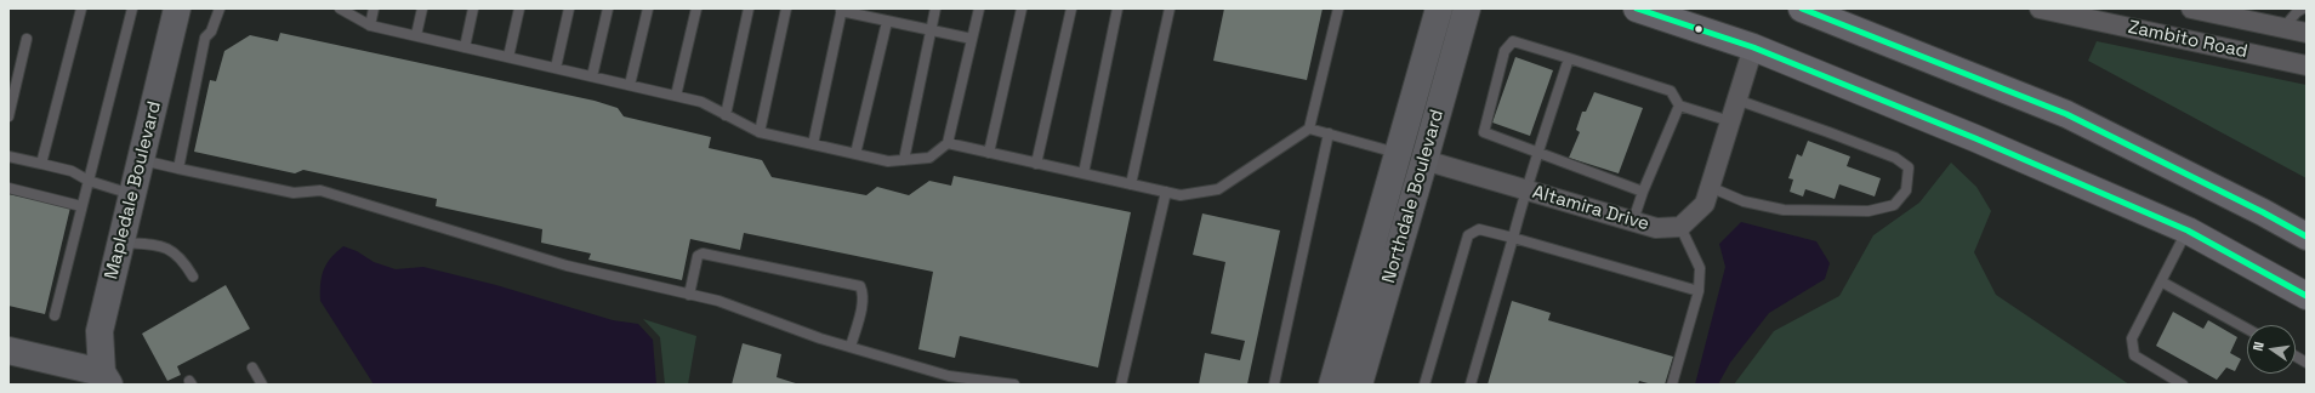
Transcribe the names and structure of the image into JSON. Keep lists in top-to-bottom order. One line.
{"streets":{"street":["Zambito Road","Mapledale Boulevard","Northdale Boulevard","Altamira Drive"]},"crossings":[["Northdale Boulevard","Altamira Drive"]],"north":"left"}
